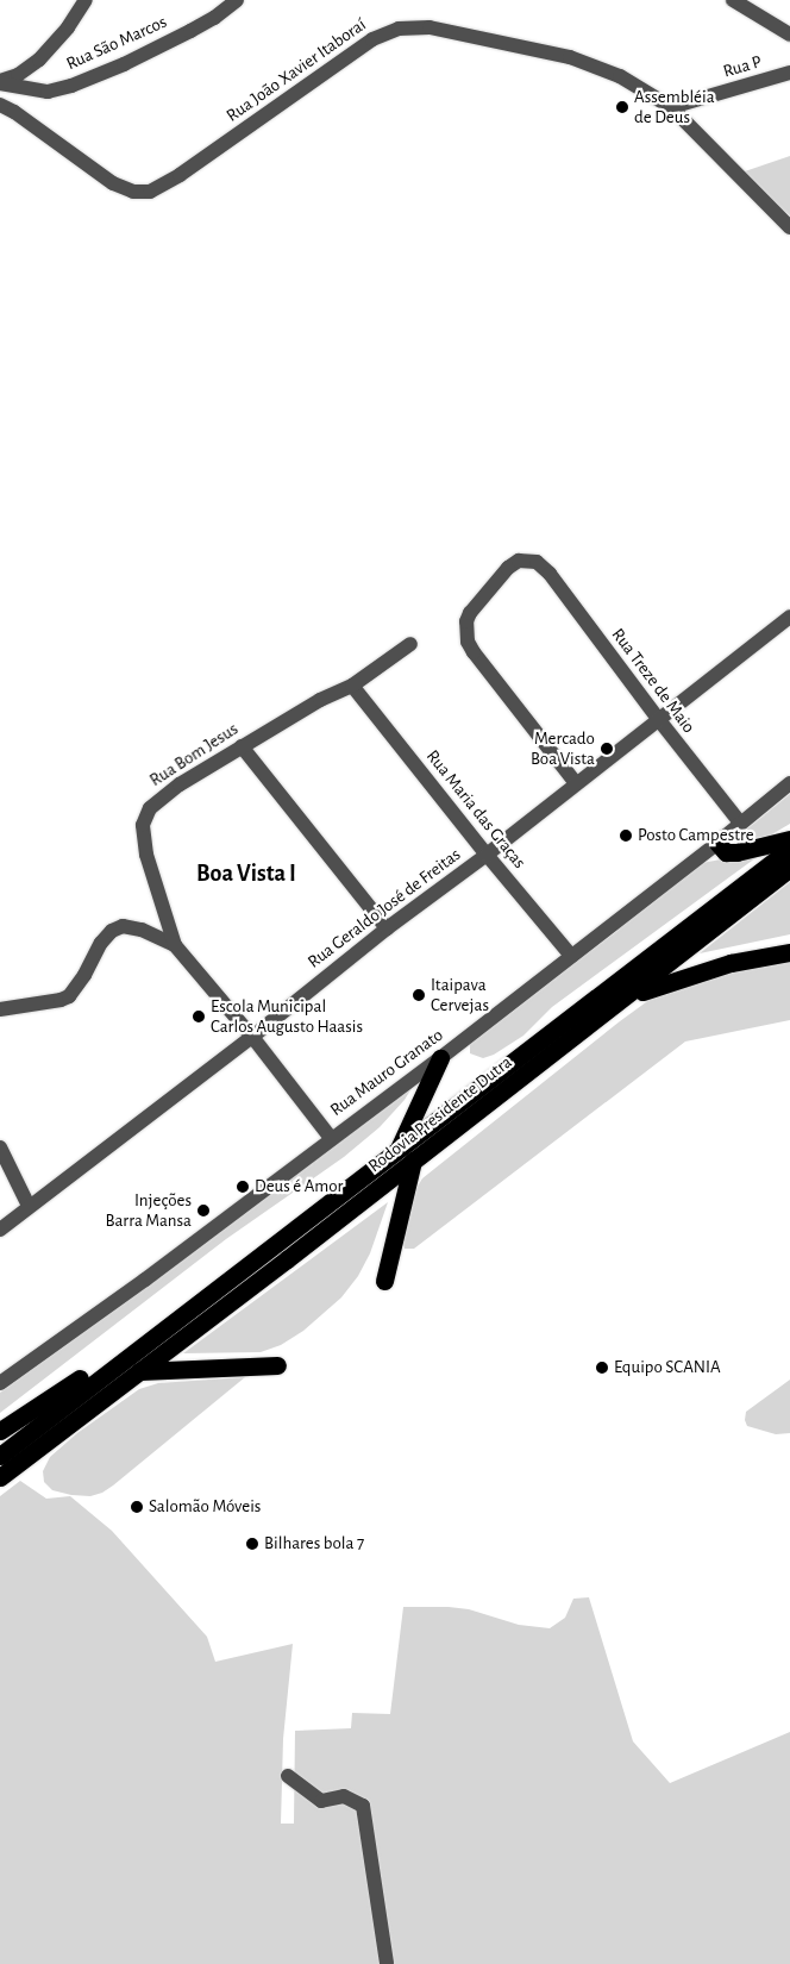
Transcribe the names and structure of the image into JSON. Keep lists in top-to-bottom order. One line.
{"streets":{"highway":["Rodovia Presidente Dutra"],"street":["Rua São Marcos","Rua P","Rua João Xavier Itaboraí","Rua Treze de Maio","Rua Bom Jesus","Rua Maria das Graças","Rua Geraldo José de Freitas","Rua Mauro Granato"]},"crossings":[["Rua P","Rua João Xavier Itaboraí"],["Rua Treze de Maio","Rua Geraldo José de Freitas"],["Rua Treze de Maio","Rua Mauro Granato"],["Rua Bom Jesus","Rua Maria das Graças"],["Rua Bom Jesus","Rua Geraldo José de Freitas"],["Rua Bom Jesus","Rua Mauro Granato"],["Rua Maria das Graças","Rua Geraldo José de Freitas"],["Rua Maria das Graças","Rua Mauro Granato"]],"districts":["Boa Vista I"],"places":["Assembléia de Deus","Mercado Boa Vista","Posto Campestre","Itaipava Cervejas","Escola Municipal Carlos Augusto Haasis","Deus é Amor","Injeções Barra Mansa","Equipo SCANIA","Salomão Móveis","Bilhares bola 7"]}
